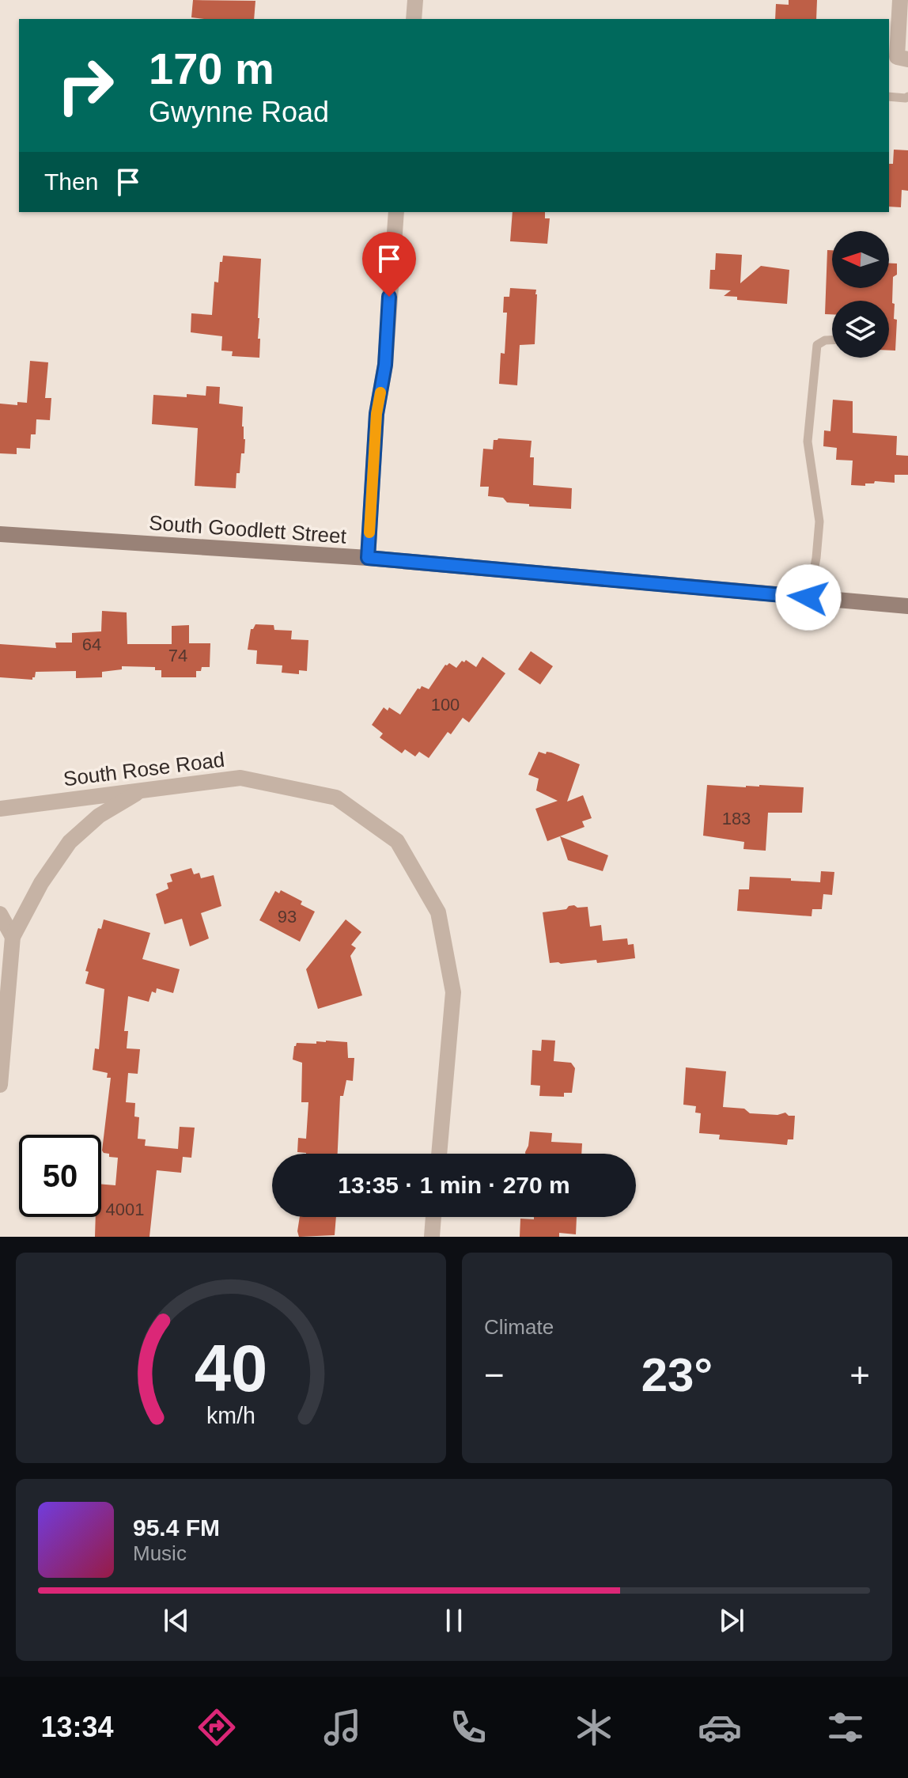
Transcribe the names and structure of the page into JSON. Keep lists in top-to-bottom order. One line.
{"streets":{"main road":["South Goodlett Street"],"street":["South Rose Road"]},"house_numbers":["64","74","100","183","93","4001"],"north":"left","page":{"turn":["170 m","Gwynne Road"],"then":"Then","limit":"50","trip":"13:35 · 1 min · 270 m","tile":"Climate","heat":["−","23°","+"],"song":["95.4 FM","Music"],"tabs":"13:34","gauge":["40","km/h"]}}
